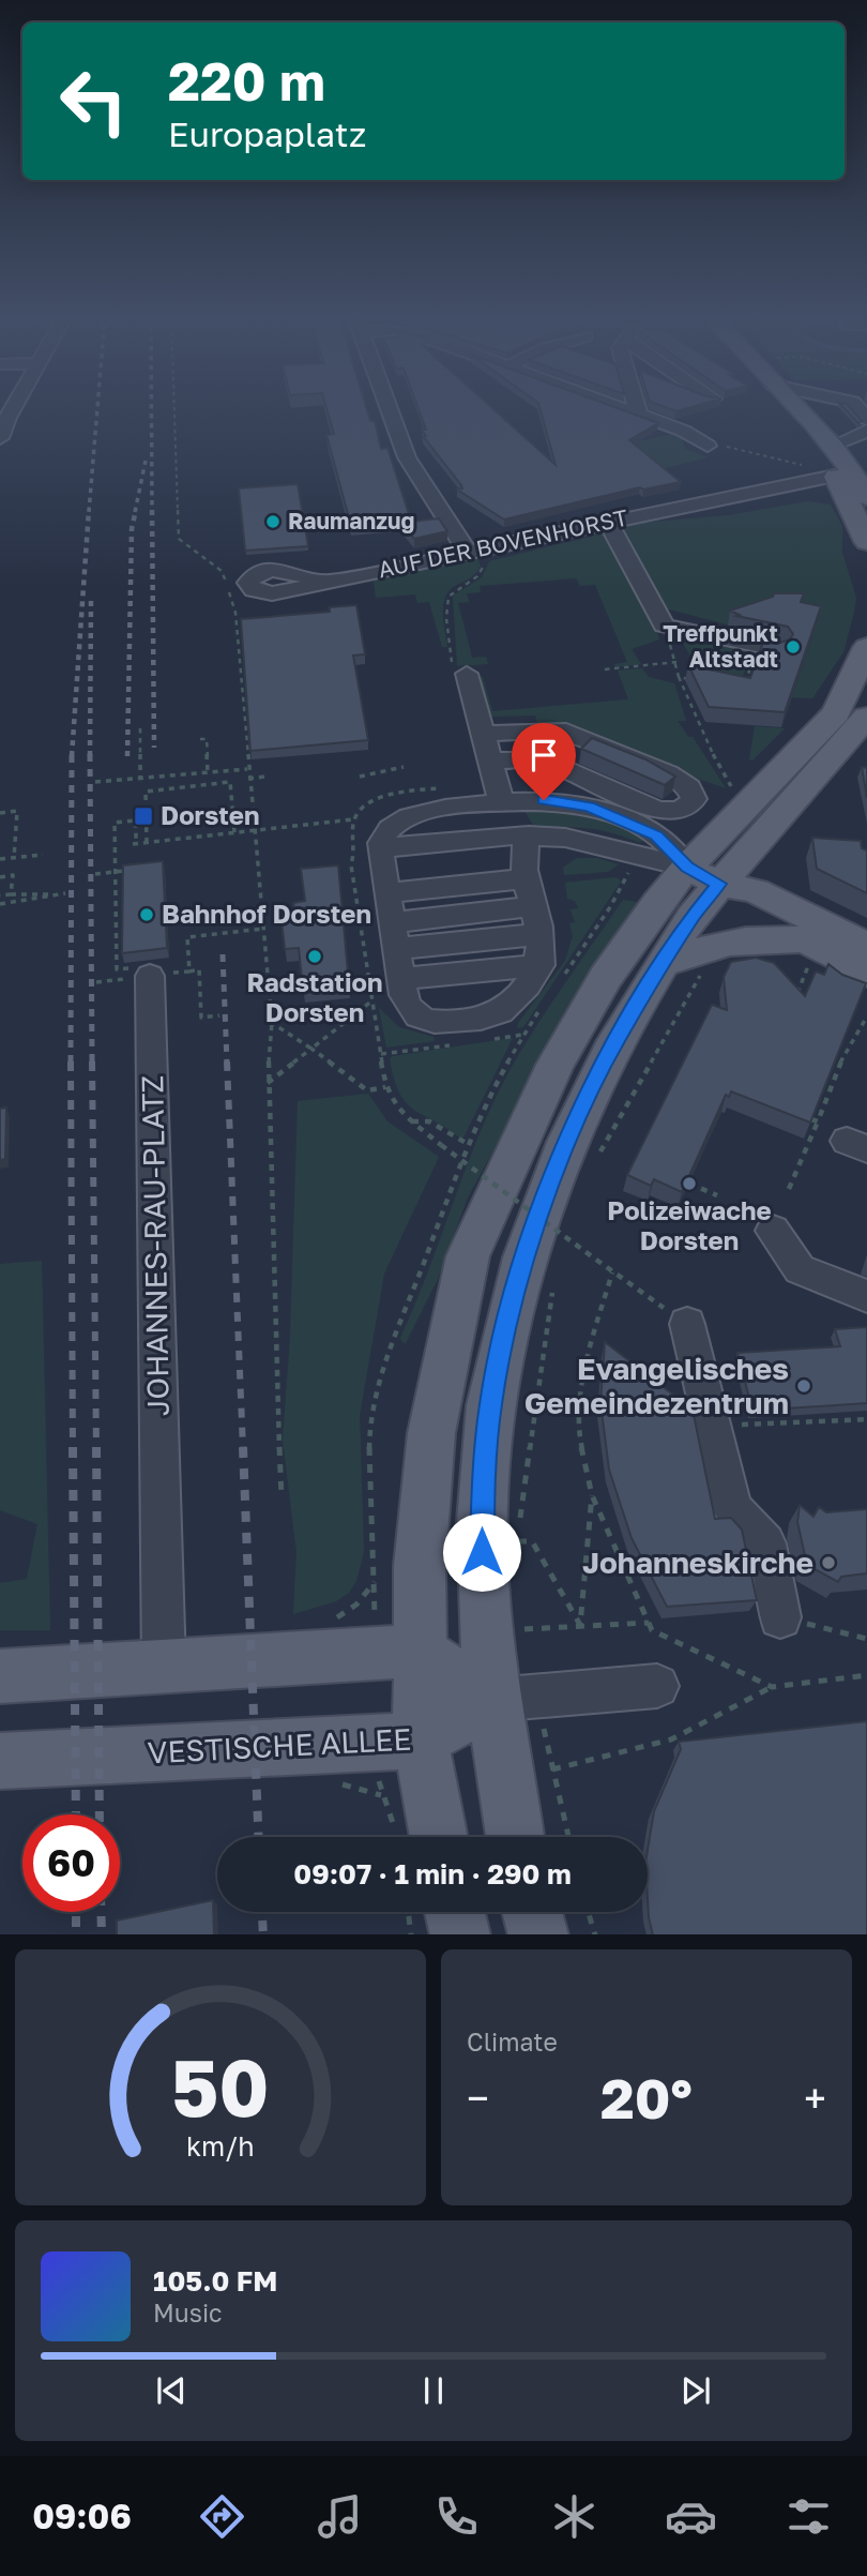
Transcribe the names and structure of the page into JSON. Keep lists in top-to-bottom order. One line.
{"streets":{"main road":["VESTISCHE ALLEE"],"street":["AUF DER BOVENHORST","JOHANNES-RAU-PLATZ"]},"places":{"other":["Raumanzug","Treffpunkt Altstadt","Bahnhof Dorsten","Radstation Dorsten","Polizeiwache Dorsten","Evangelisches Gemeindezentrum","Johanneskirche"],"transit":["Dorsten"]},"page":{"turn":["220 m","Europaplatz"],"limit":"60","trip":"09:07 · 1 min · 290 m","tile":"Climate","heat":["−","20°","+"],"song":["105.0 FM","Music"],"tabs":"09:06","gauge":["50","km/h"]}}
